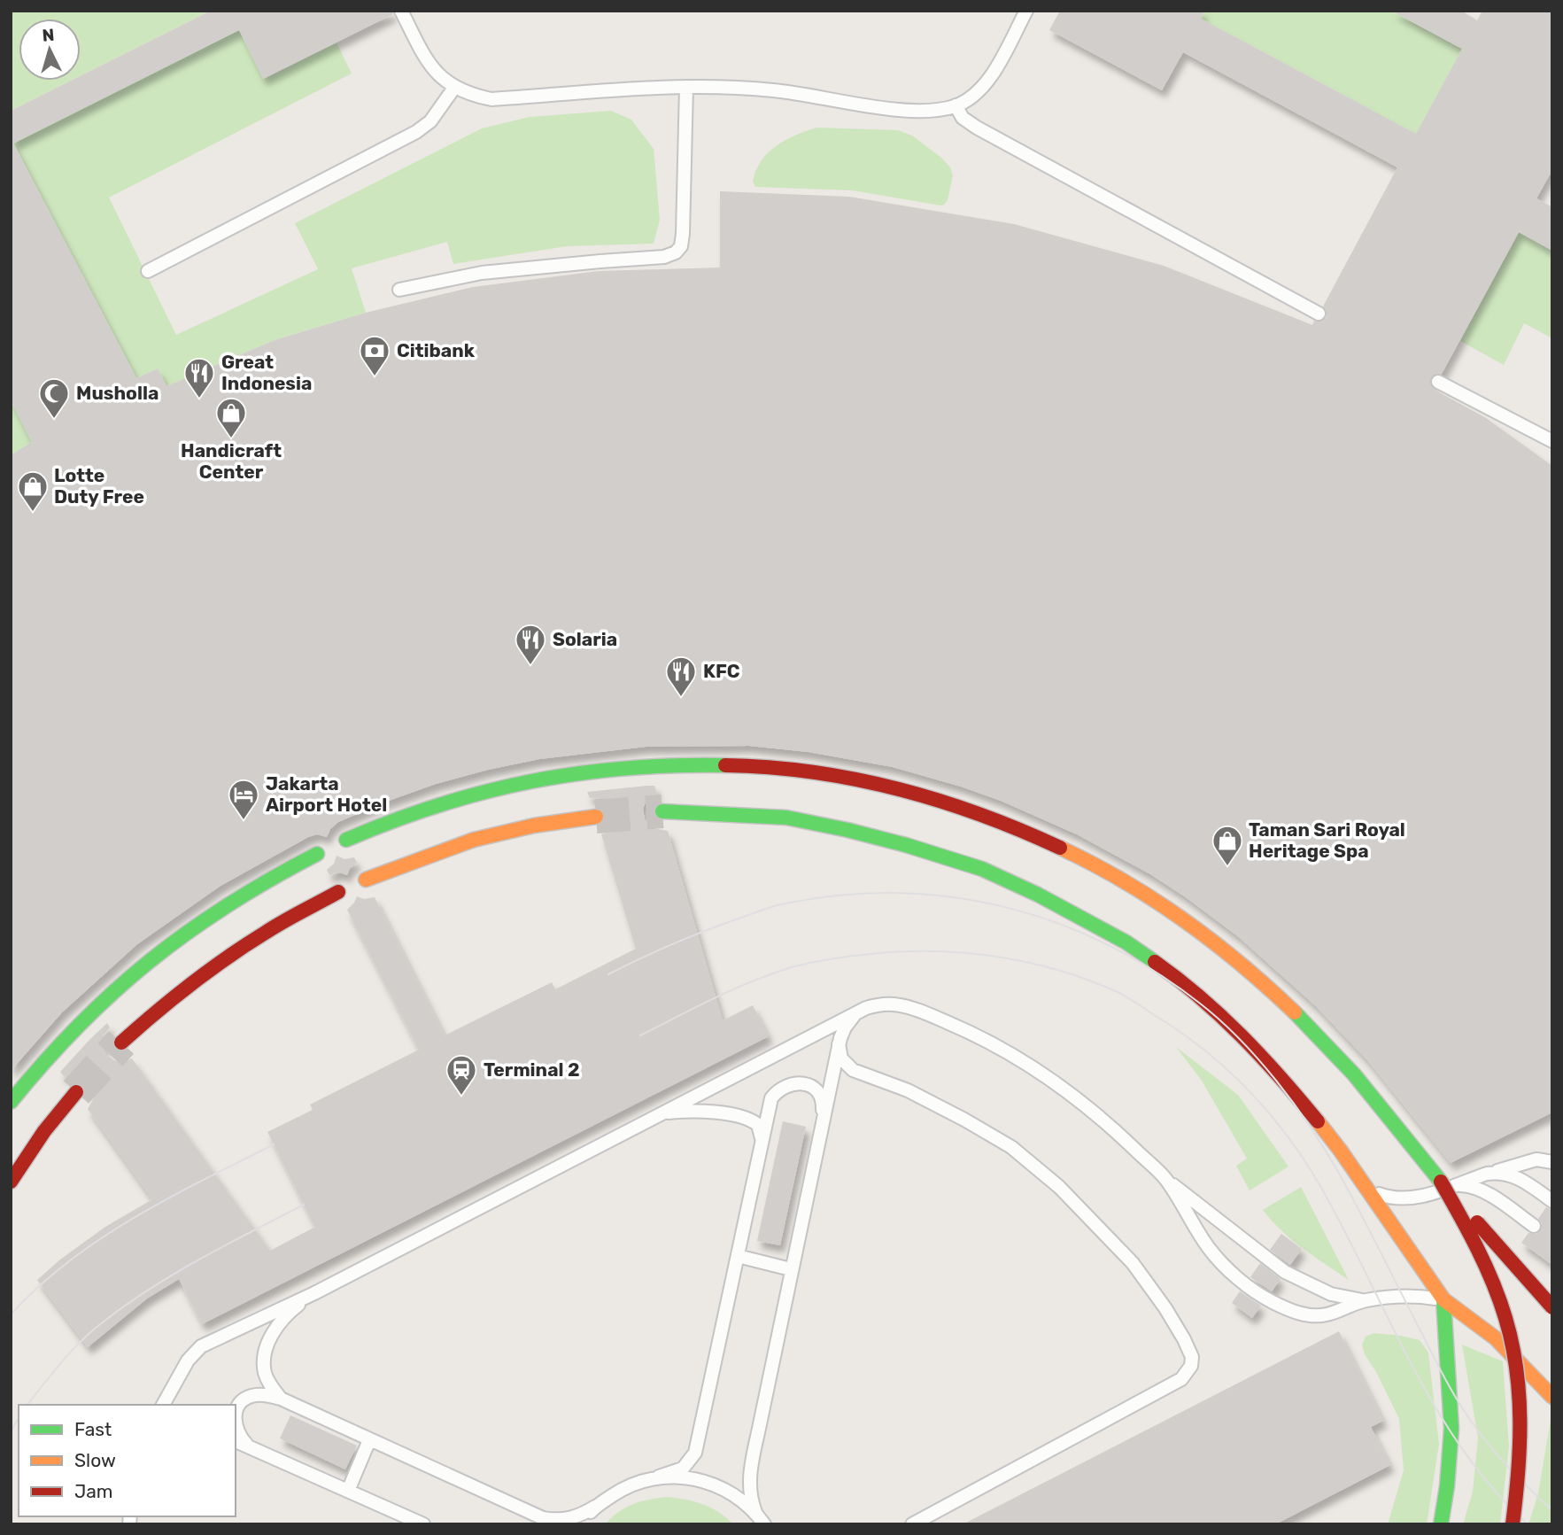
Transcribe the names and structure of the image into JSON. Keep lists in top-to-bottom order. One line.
{"places":{"bank":["Citibank"],"restaurant":["Great Indonesia","Solaria","KFC"],"mosque":["Musholla"],"shop":["Handicraft Center","Lotte Duty Free","Taman Sari Royal Heritage Spa"],"hotel":["Jakarta Airport Hotel"],"station":["Terminal 2"]},"legend":["Fast","Slow","Jam"],"north":"top"}
